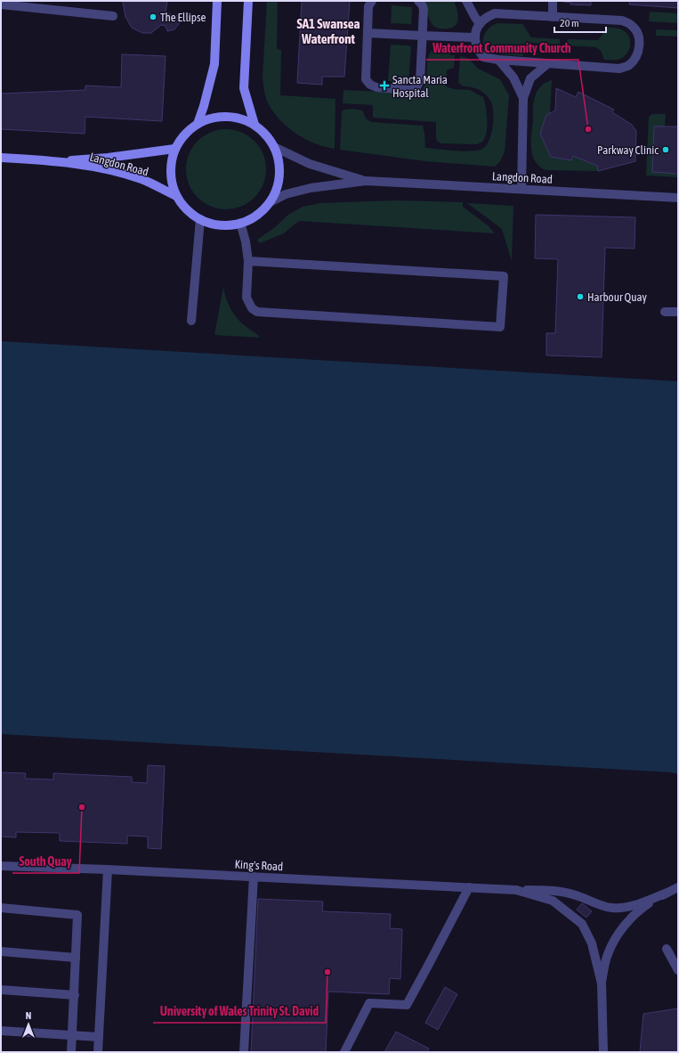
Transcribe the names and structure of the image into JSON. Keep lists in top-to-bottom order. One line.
{"streets":{"street":["Langdon Road","King's Road"]},"districts":["SA1 Swansea Waterfront"],"places":{"other":["The Ellipse","Waterfront Community Church","Parkway Clinic","Harbour Quay","South Quay","University of Wales Trinity St. David"],"health":["Sancta Maria Hospital"]},"scale_bar":"20 m","north":"top"}
